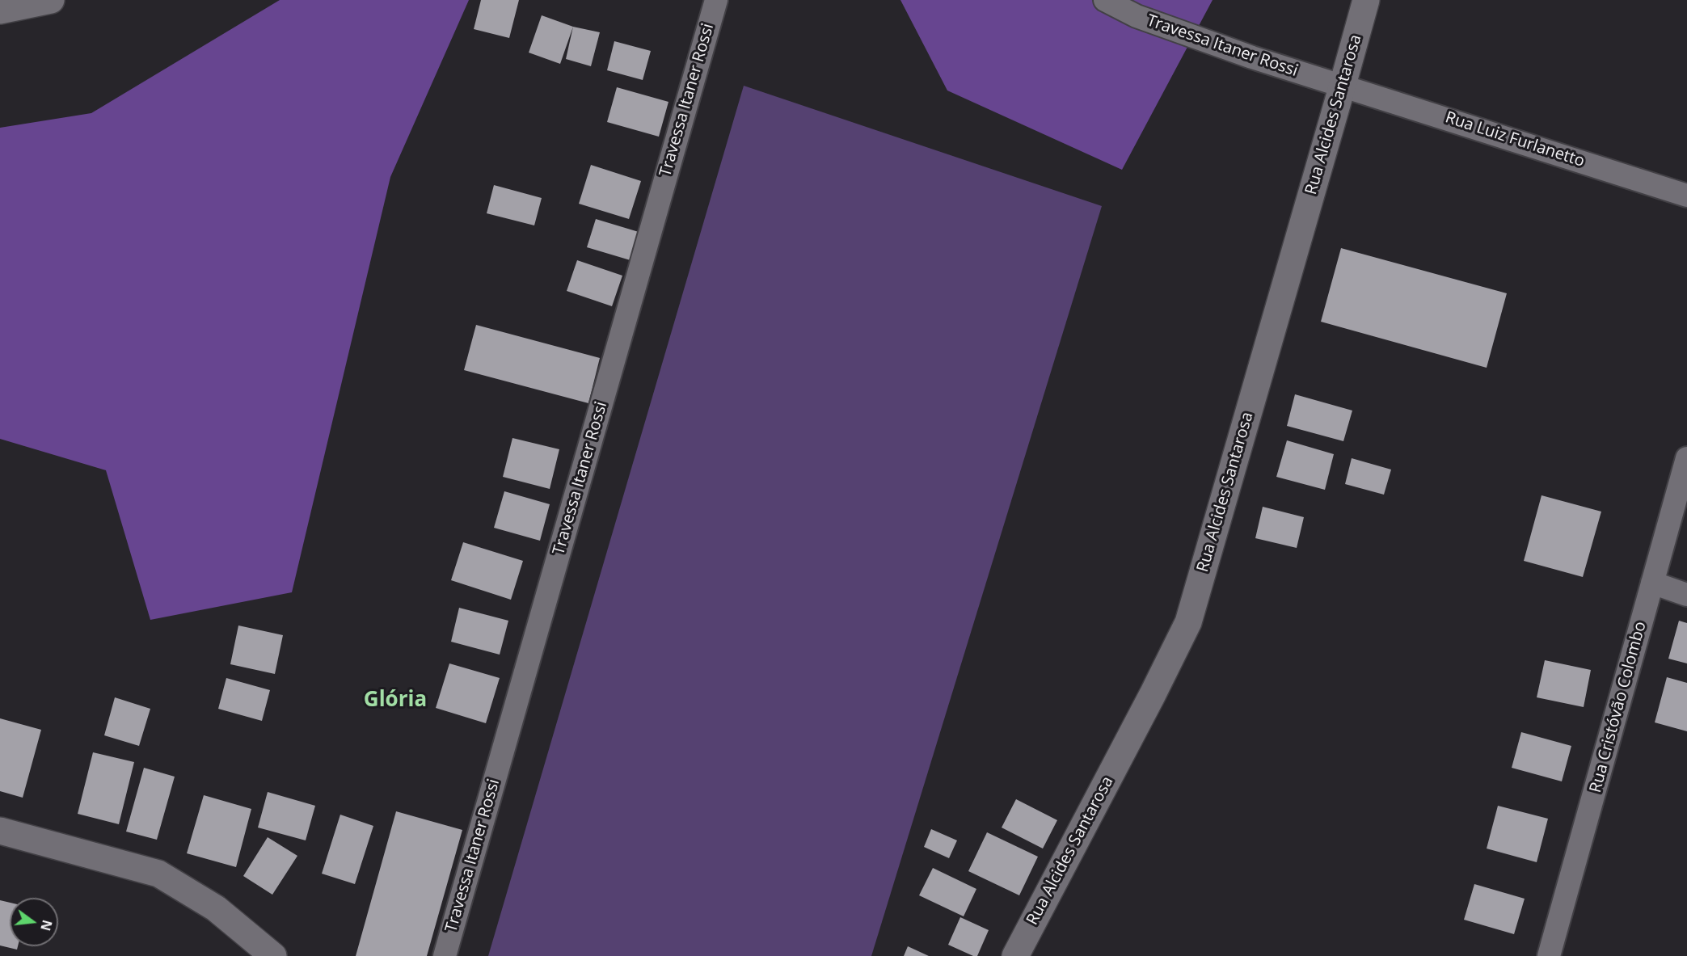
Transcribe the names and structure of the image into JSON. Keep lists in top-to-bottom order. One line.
{"streets":{"street":["Travessa Itaner Rossi","Rua Alcides Santarosa","Rua Luiz Furlanetto","Rua Cristóvão Colombo"]},"crossings":[["Travessa Itaner Rossi","Rua Alcides Santarosa"],["Travessa Itaner Rossi","Rua Luiz Furlanetto"],["Rua Alcides Santarosa","Rua Luiz Furlanetto"]],"districts":["Glória"],"north":"right"}
